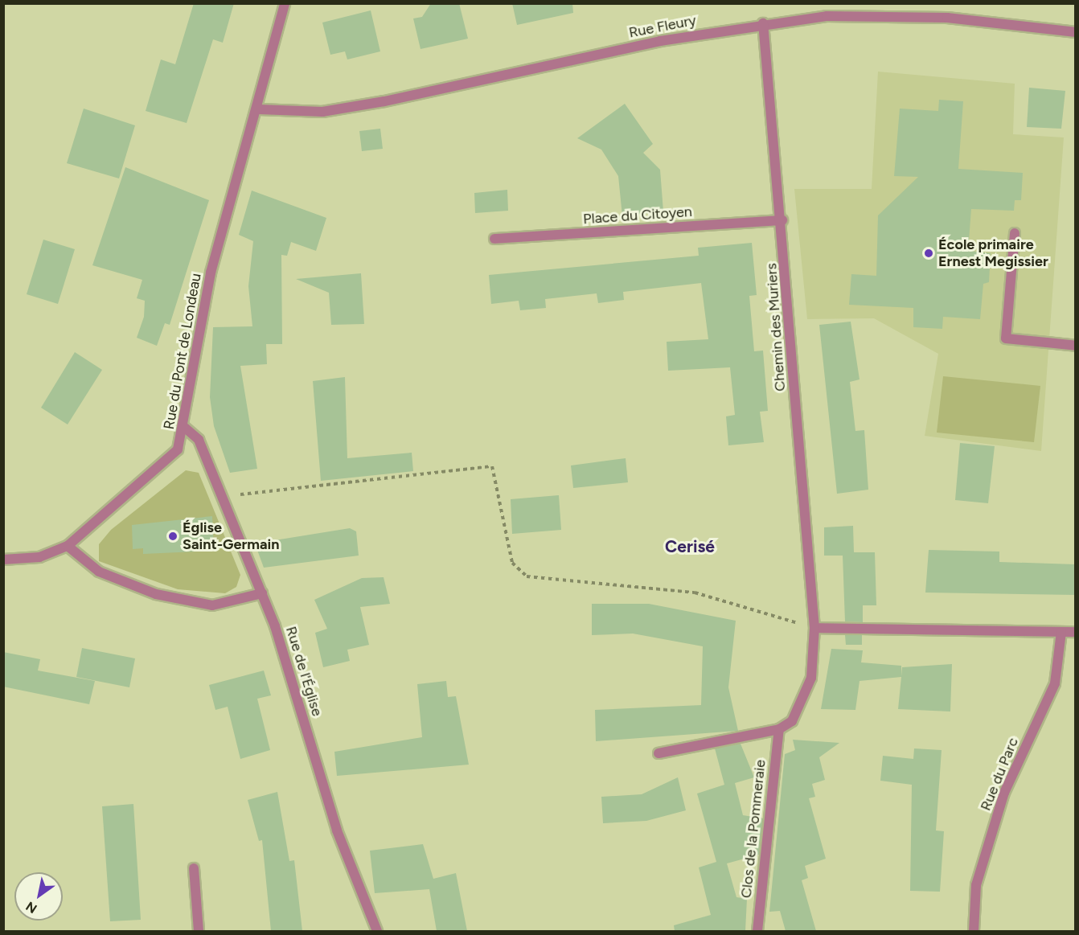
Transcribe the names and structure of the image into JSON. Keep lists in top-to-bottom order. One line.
{"streets":{"street":["Rue Fleury","Place du Citoyen","Chemin des Muriers","Rue du Pont de Londeau","Rue de l'Église","Rue du Parc","Clos de la Pommeraie"]},"crossings":[["Rue Fleury","Chemin des Muriers"],["Rue Fleury","Rue du Pont de Londeau"],["Place du Citoyen","Chemin des Muriers"],["Rue du Pont de Londeau","Rue de l'Église"]],"districts":["Cerisé"],"places":["École primaire Ernest Megissier","Église Saint-Germain"],"north":"bottom left"}
